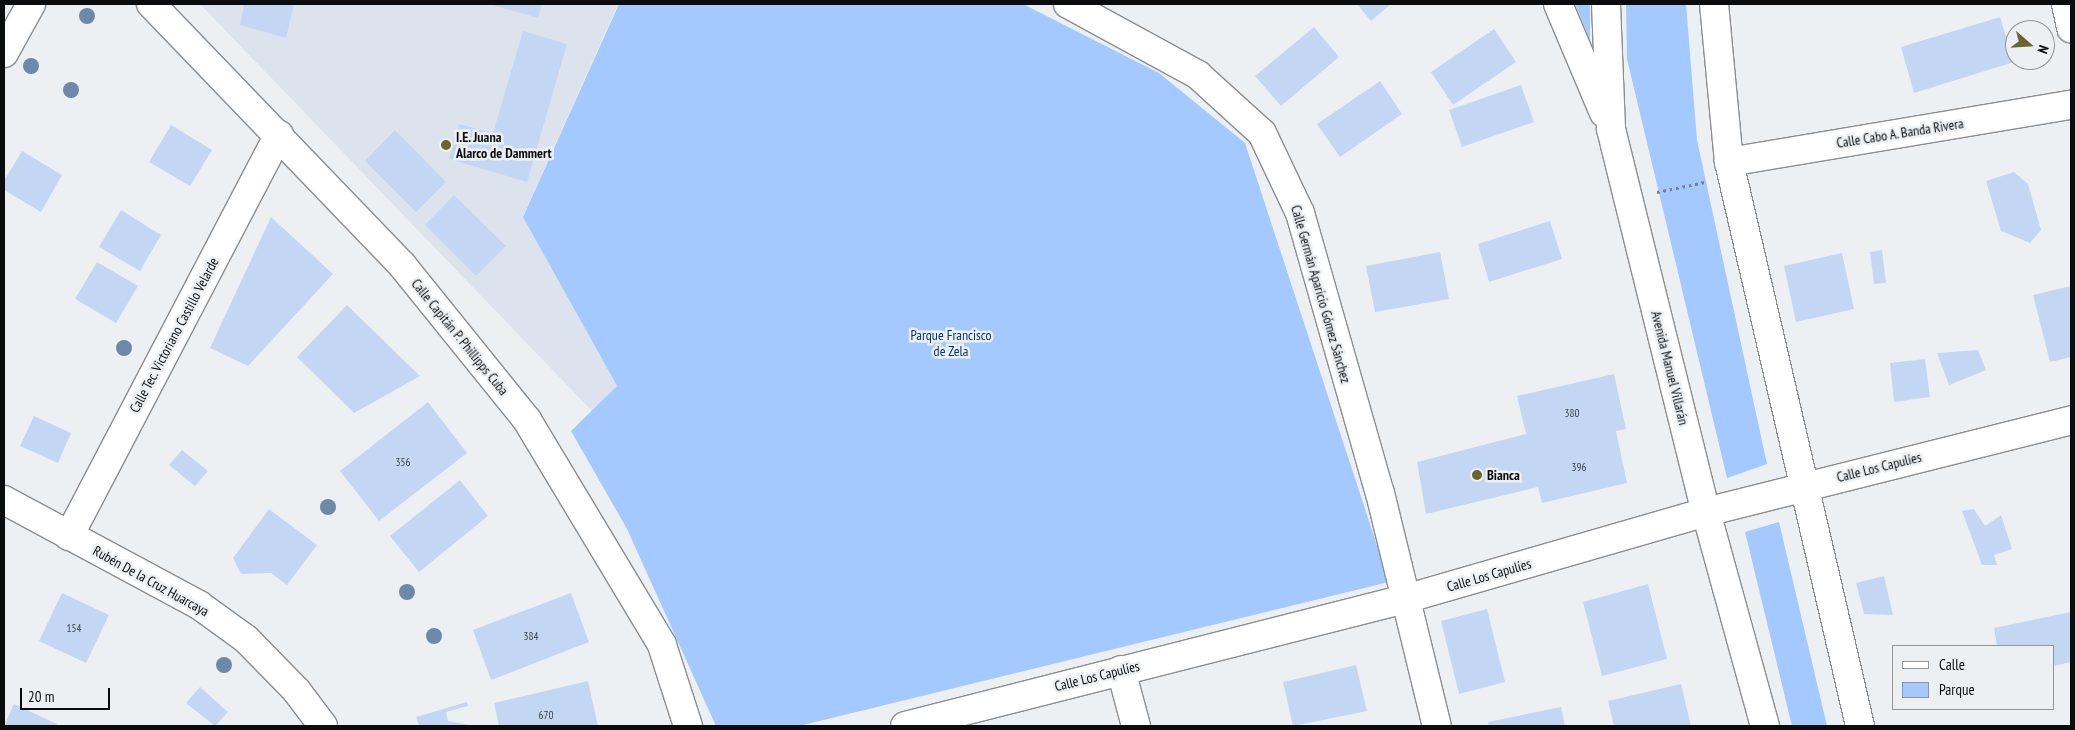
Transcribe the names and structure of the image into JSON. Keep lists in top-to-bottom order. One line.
{"streets":{"street":["Calle Cabo A. Banda Rivera","Calle Germán Aparicio Gómez Sánchez","Calle Tec. Victoriano Castillo Velarde","Calle Capitán P. Phillipps Cuba","Avenida Manuel Villarán","Calle Los Capulíes","Rubén De la Cruz Huarcaya"]},"crossings":[["Calle Germán Aparicio Gómez Sánchez","Calle Los Capulíes"],["Calle Tec. Victoriano Castillo Velarde","Calle Capitán P. Phillipps Cuba"],["Calle Tec. Victoriano Castillo Velarde","Rubén De la Cruz Huarcaya"],["Avenida Manuel Villarán","Calle Los Capulíes"]],"parks":["Parque Francisco de Zela"],"places":["I.E. Juana Alarco de Dammert","Bianca"],"house_numbers":["380","356","396","154","384","670"],"legend":["Calle","Parque"],"scale_bar":"20 m","north":"right"}
